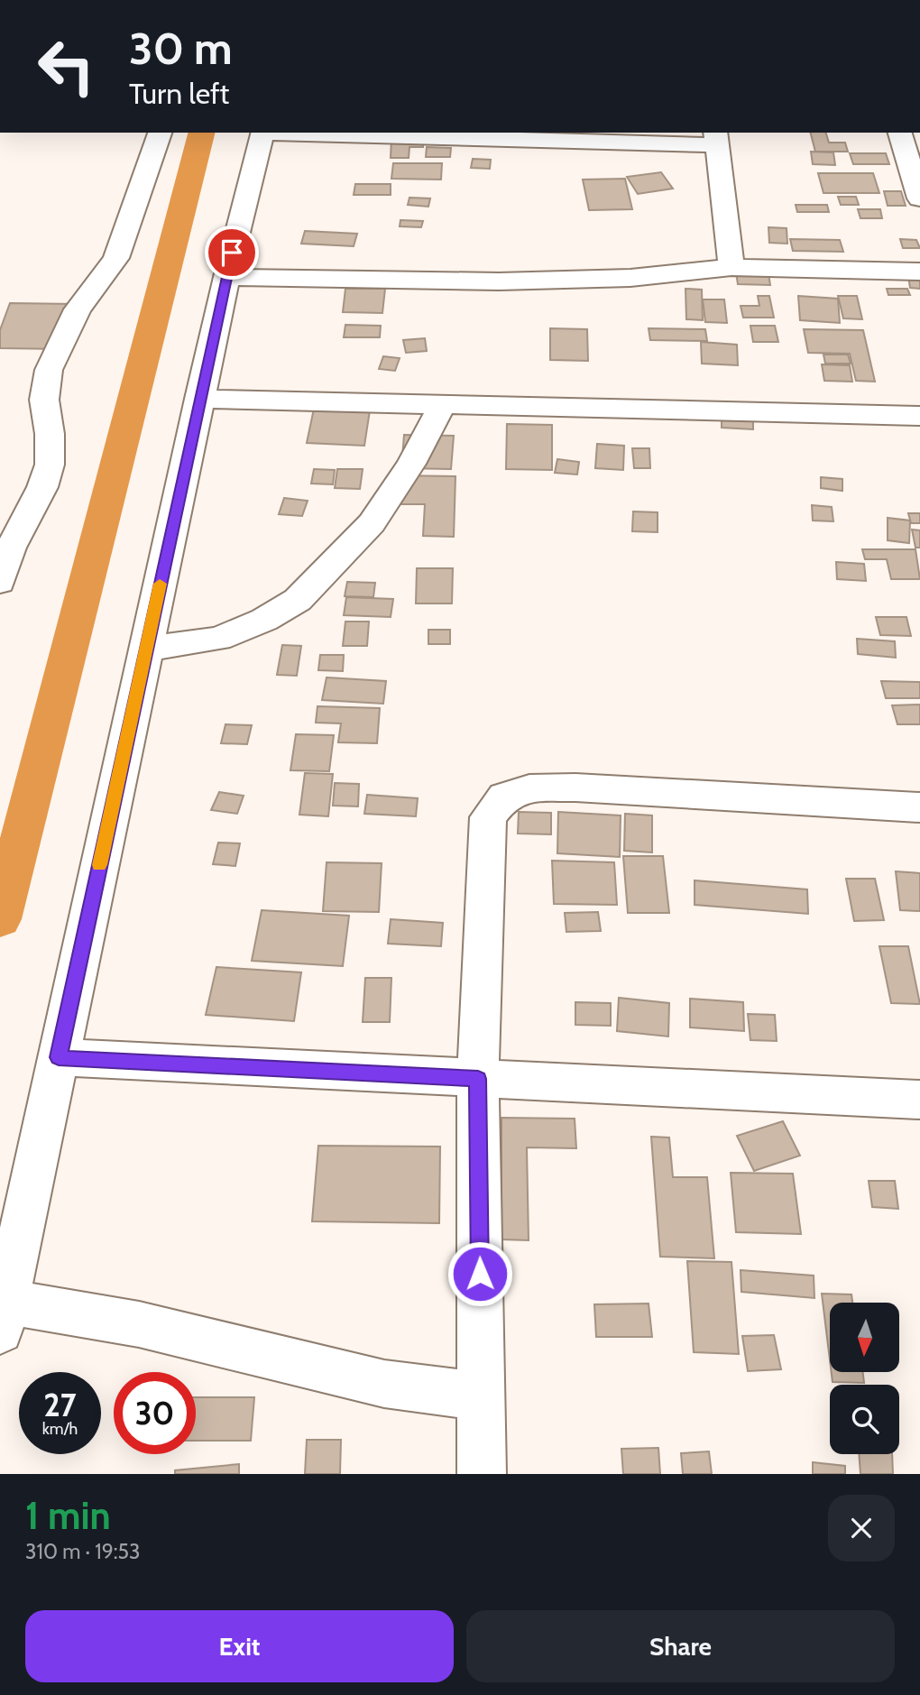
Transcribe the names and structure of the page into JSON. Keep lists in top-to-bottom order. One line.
{"north":"bottom","page":{"turn":["30 m","Turn left"],"speed":"27 km/h","limit":"30","heading":["1 min","310 m · 19:53"],"buttons":["Exit","Share"]}}
